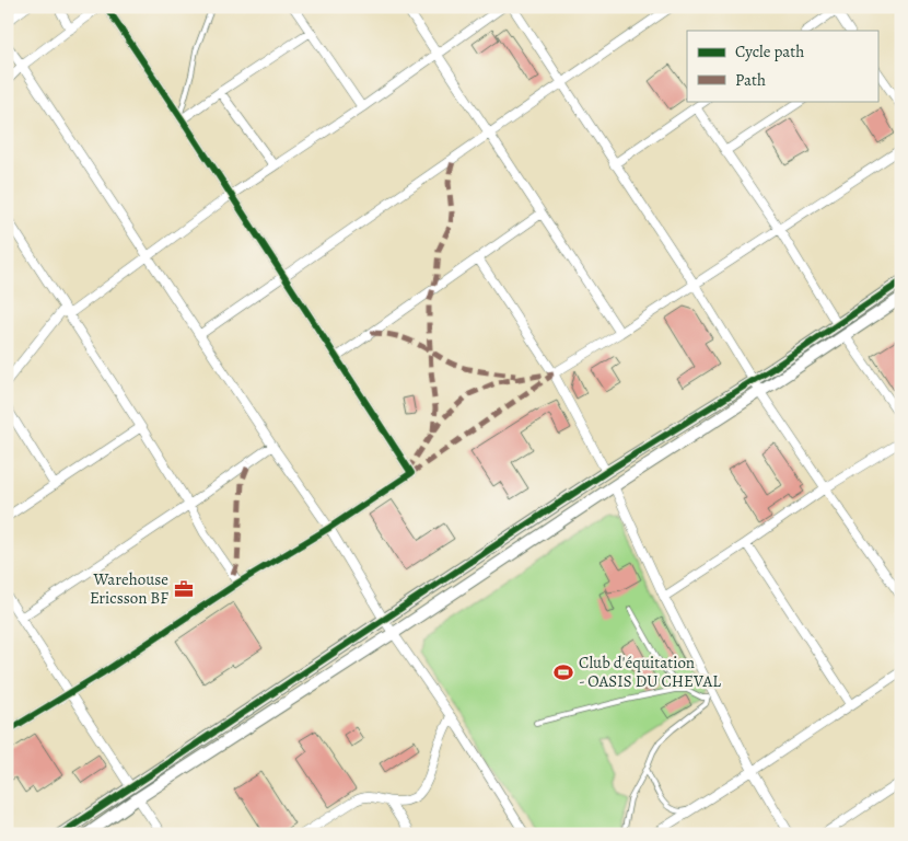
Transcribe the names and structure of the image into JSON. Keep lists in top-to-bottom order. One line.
{"places":{"office":["Warehouse Ericsson BF"],"sports":["Club d'équitation - OASIS DU CHEVAL"]},"legend":["Cycle path","Path"]}
